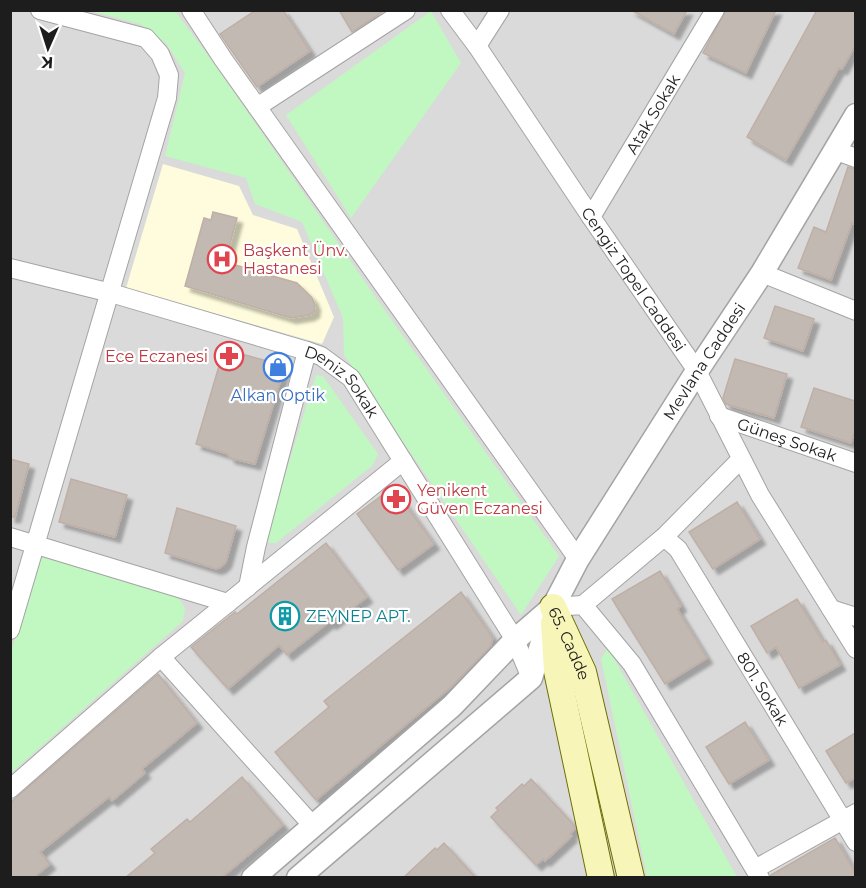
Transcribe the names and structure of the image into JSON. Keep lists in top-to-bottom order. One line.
{"streets":{"main road":["65. Cadde"],"street":["Atak Sokak","Cengiz Topel Caddesi","Mevlana Caddesi","Deniz Sokak","Güneş Sokak","801. Sokak"]},"crossings":[["Atak Sokak","Cengiz Topel Caddesi"],["Cengiz Topel Caddesi","Mevlana Caddesi"],["Cengiz Topel Caddesi","Güneş Sokak"],["Mevlana Caddesi","65. Cadde"]],"places":{"hospital":["Başkent Ünv. Hastanesi"],"pharmacy":["Ece Eczanesi","Yenikent Güven Eczanesi"],"shop":["Alkan Optik"],"building":["ZEYNEP APT."]},"north":"bottom"}
